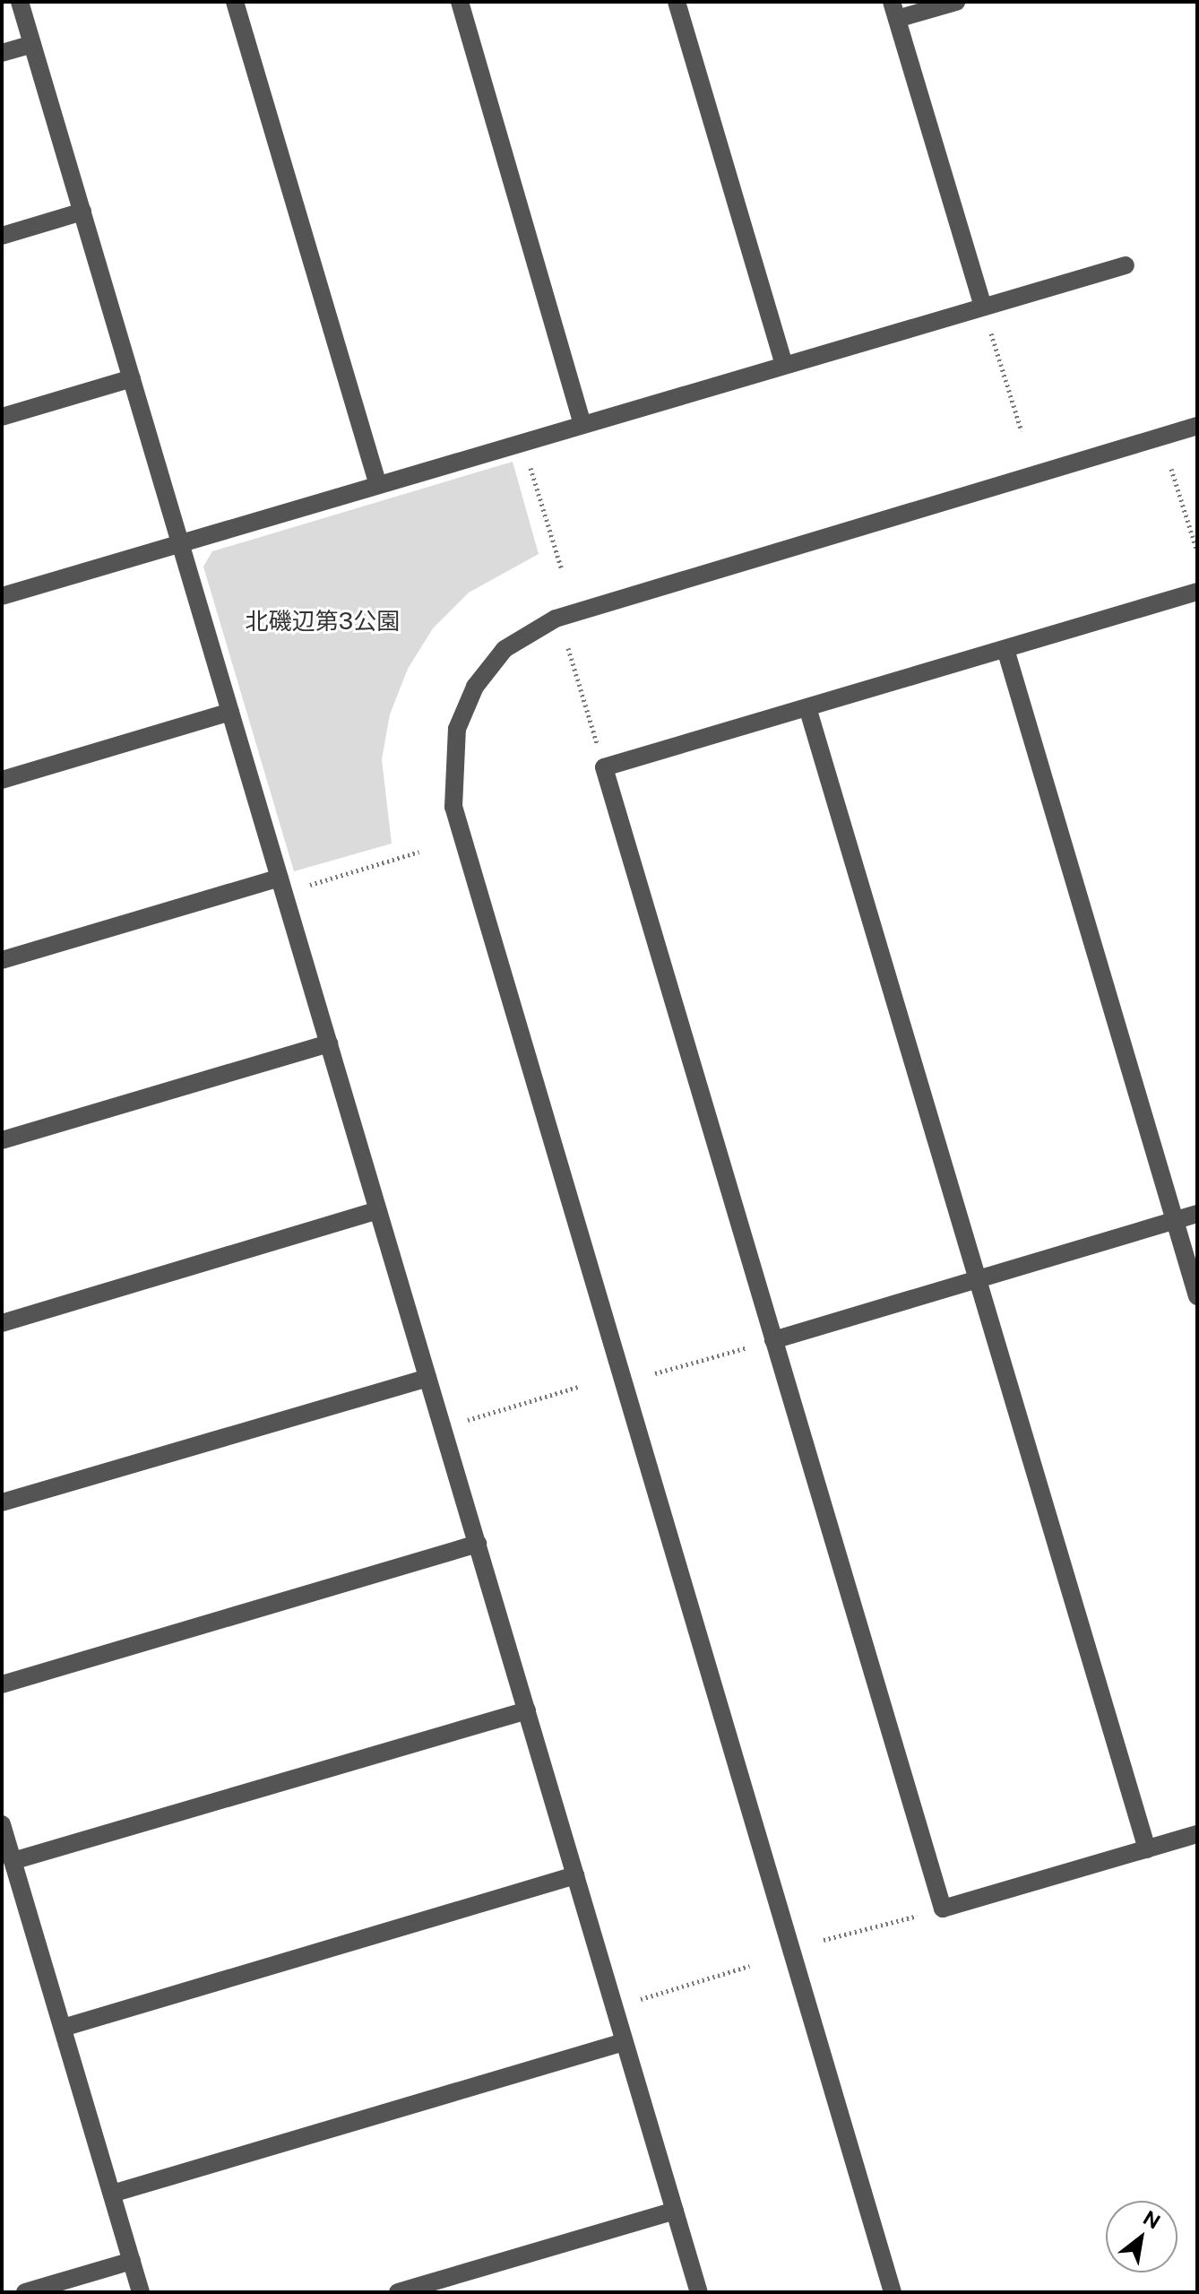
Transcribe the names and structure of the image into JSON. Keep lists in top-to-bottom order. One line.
{"parks":["北磯辺第3公園"],"north":"top right"}
